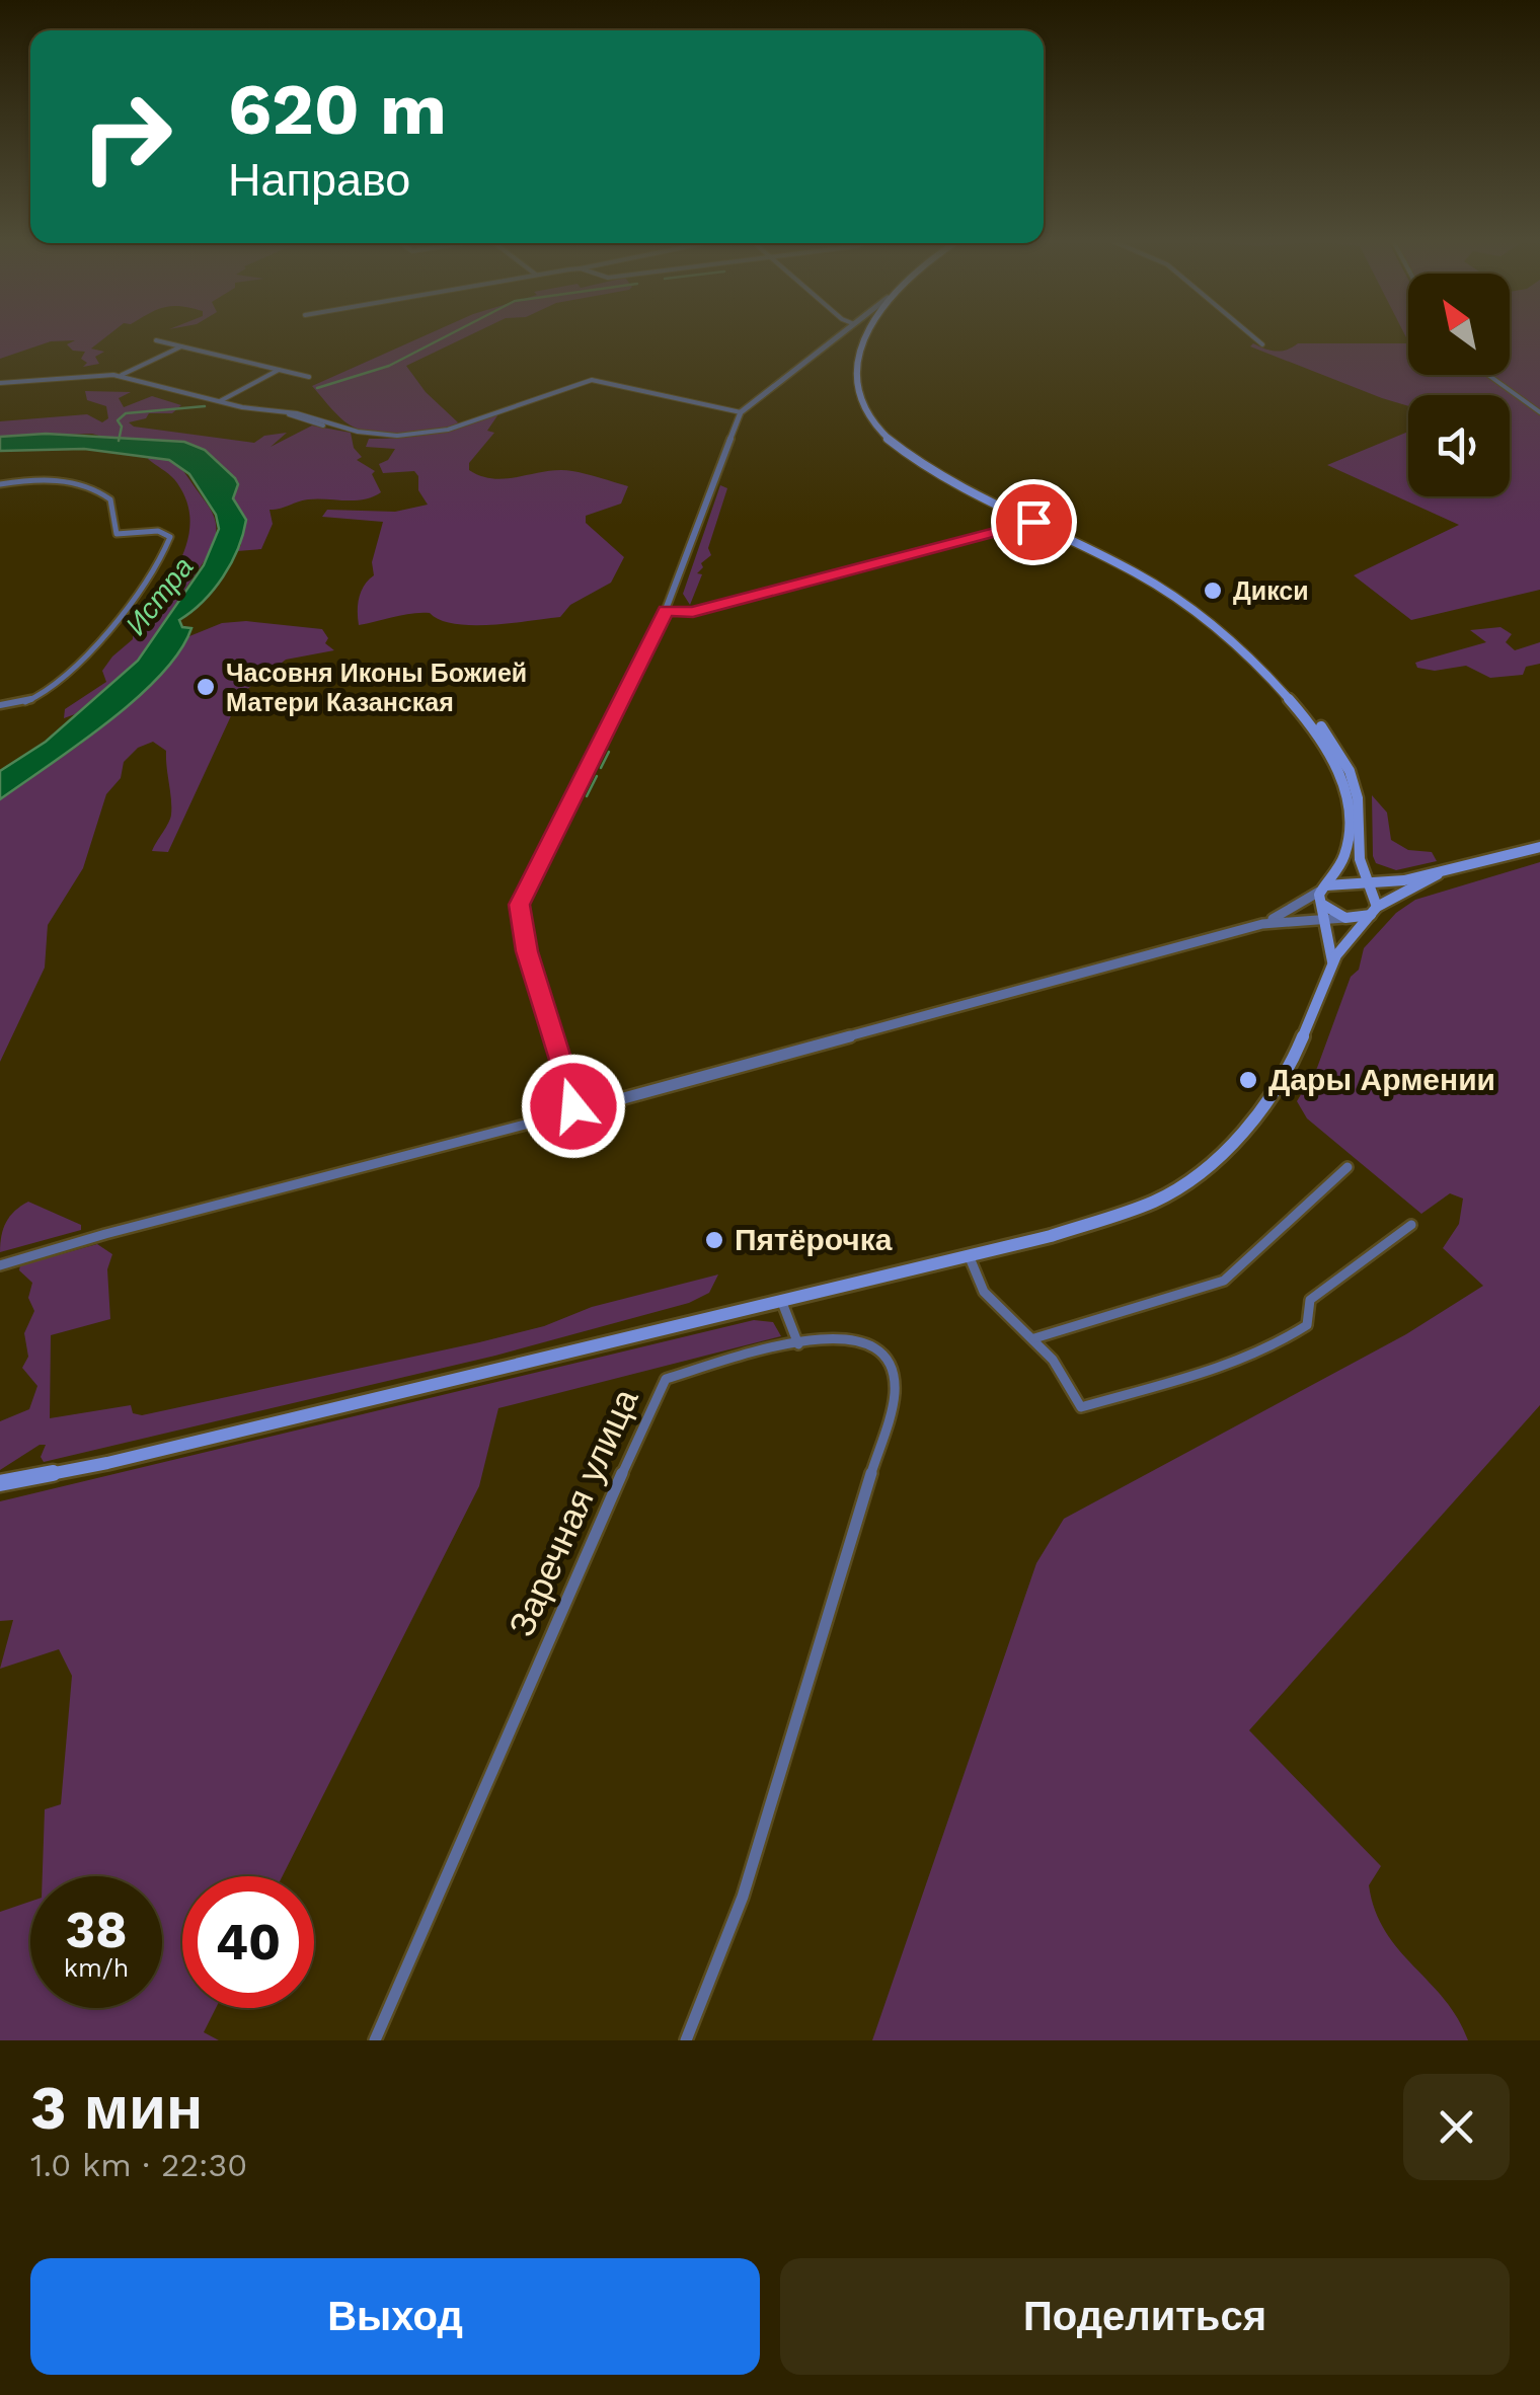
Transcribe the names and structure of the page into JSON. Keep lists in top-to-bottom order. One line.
{"streets":{"street":["Заречная улица"]},"water":["Истра"],"places":["Дикси","Часовня Иконы Божией Матери Казанская","Дары Армении","Пятёрочка"],"north":"top left","page":{"turn":["620 m","Направо"],"speed":"38 km/h","limit":"40","heading":["3 мин","1.0 km · 22:30"],"buttons":["Выход","Поделиться"]}}
